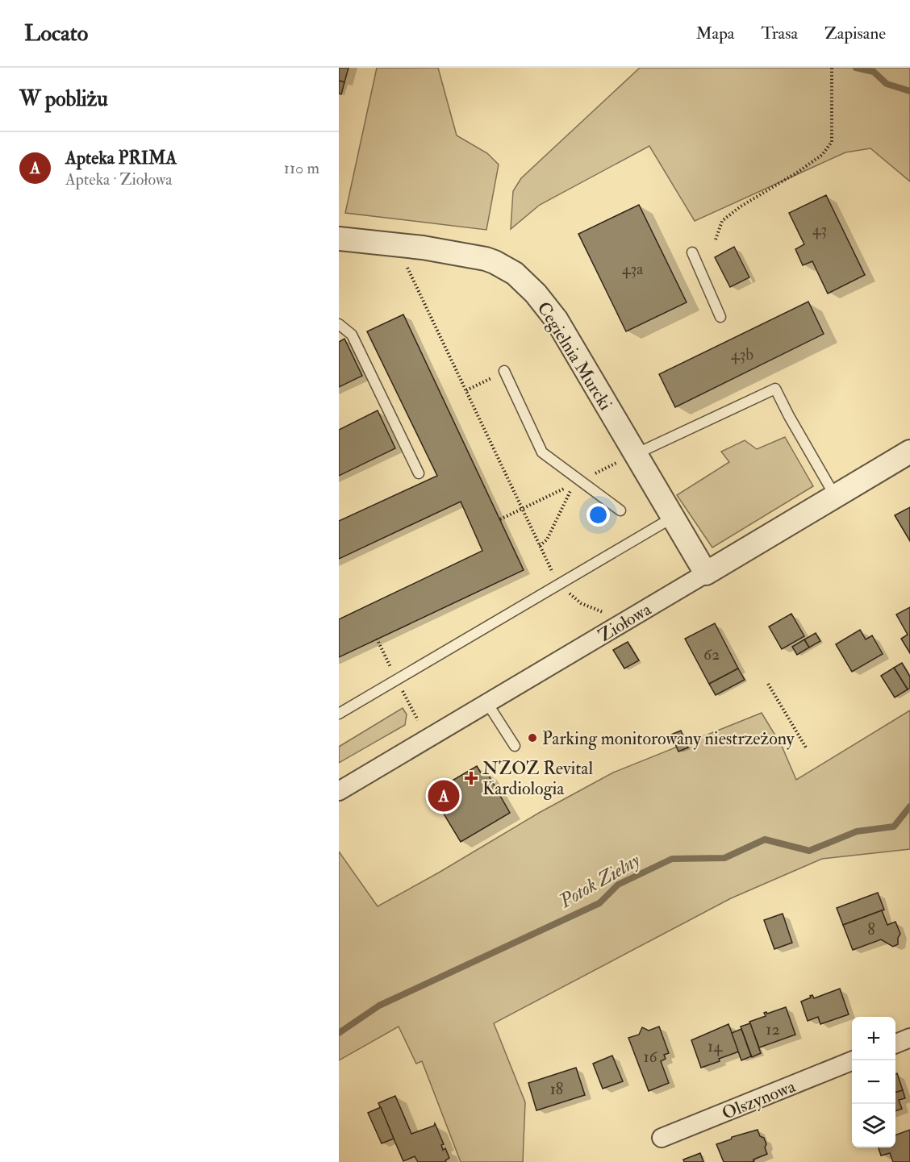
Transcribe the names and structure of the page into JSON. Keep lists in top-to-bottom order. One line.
{"streets":{"street":["Cegielnia Murcki","Ziołowa","Olszynowa"]},"crossings":[["Cegielnia Murcki","Ziołowa"]],"water":["Potok Zielny"],"places":{"other":["Parking monitorowany niestrzeżony"],"health":["NZOZ Revital Kardiologia"]},"house_numbers":["43","43a","43b","62","8","12","14","16","18"],"page":{"header":"Locato","nav":["Mapa","Trasa","Zapisane"],"heading":"W pobliżu","list":[{"mark":"A","name":"Apteka PRIMA","note":"Apteka · Ziołowa","value":"110 m"}],"pins":"A","map_buttons":["+","−"]}}
